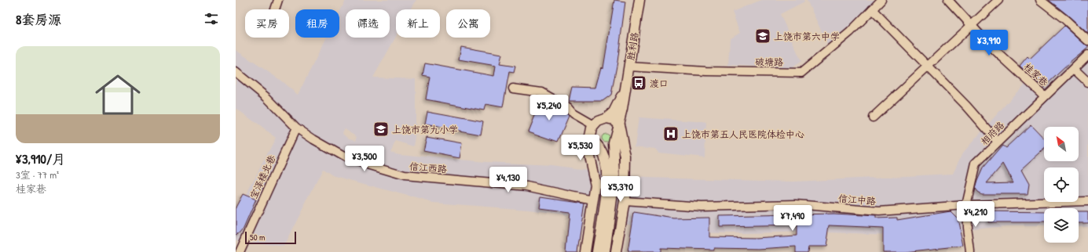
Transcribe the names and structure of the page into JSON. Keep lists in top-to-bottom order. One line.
{"streets":{"main road":["胜利路"],"street":["破塘路","桂家巷","相府路","信江西路","宝泽楼北巷","信江中路"]},"crossings":[["胜利路","破塘路"],["桂家巷","相府路"],["相府路","信江中路"],["信江西路","宝泽楼北巷"]],"places":{"school or university":["上饶市第六中学","上饶市第九小学"],"bus stop":["渡口"],"hospital":["上饶市第五人民医院体检中心"]},"scale_bar":"50 m","north":"top left","page":{"heading":"8套房源","chip":["买房","租房","筛选","新上","公寓"],"price":["¥3,910","¥5,240","¥5,530","¥3,500","¥4,130","¥5,370","¥4,210","¥7,490"],"list":[{"name":"¥3,910/月","note":"3室 · 77 m² · 桂家巷"}],"scale":"50 m"}}
